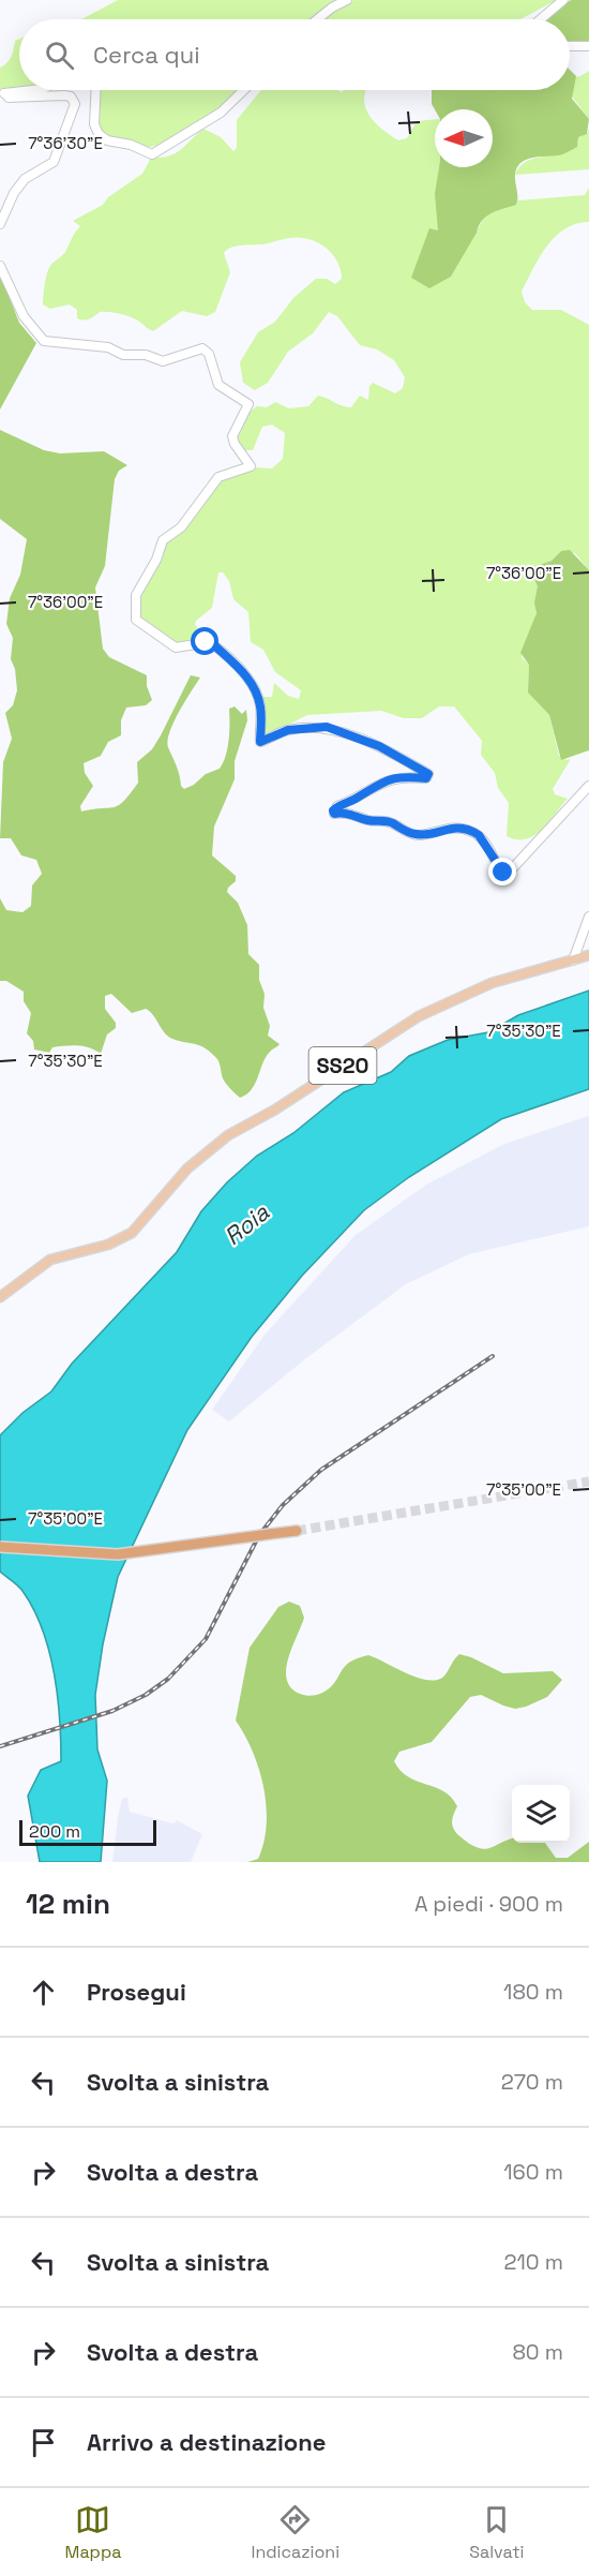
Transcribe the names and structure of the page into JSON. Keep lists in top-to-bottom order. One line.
{"streets":{"main road":["SS20"]},"water":["Roia"],"scale_bar":"200 m","north":"left","page":{"search":"Cerca qui","scale":"200 m","heading":["12 min","A piedi · 900 m"],"list":[["Prosegui","180 m"],["Svolta a sinistra","270 m"],["Svolta a destra","160 m"],["Svolta a sinistra","210 m"],["Svolta a destra","80 m"],"Arrivo a destinazione"],"nav":["Mappa","Indicazioni","Salvati"]},"coordinates":["7°36'30\"E","7°36'00\"E","7°35'30\"E","7°35'00\"E"]}
